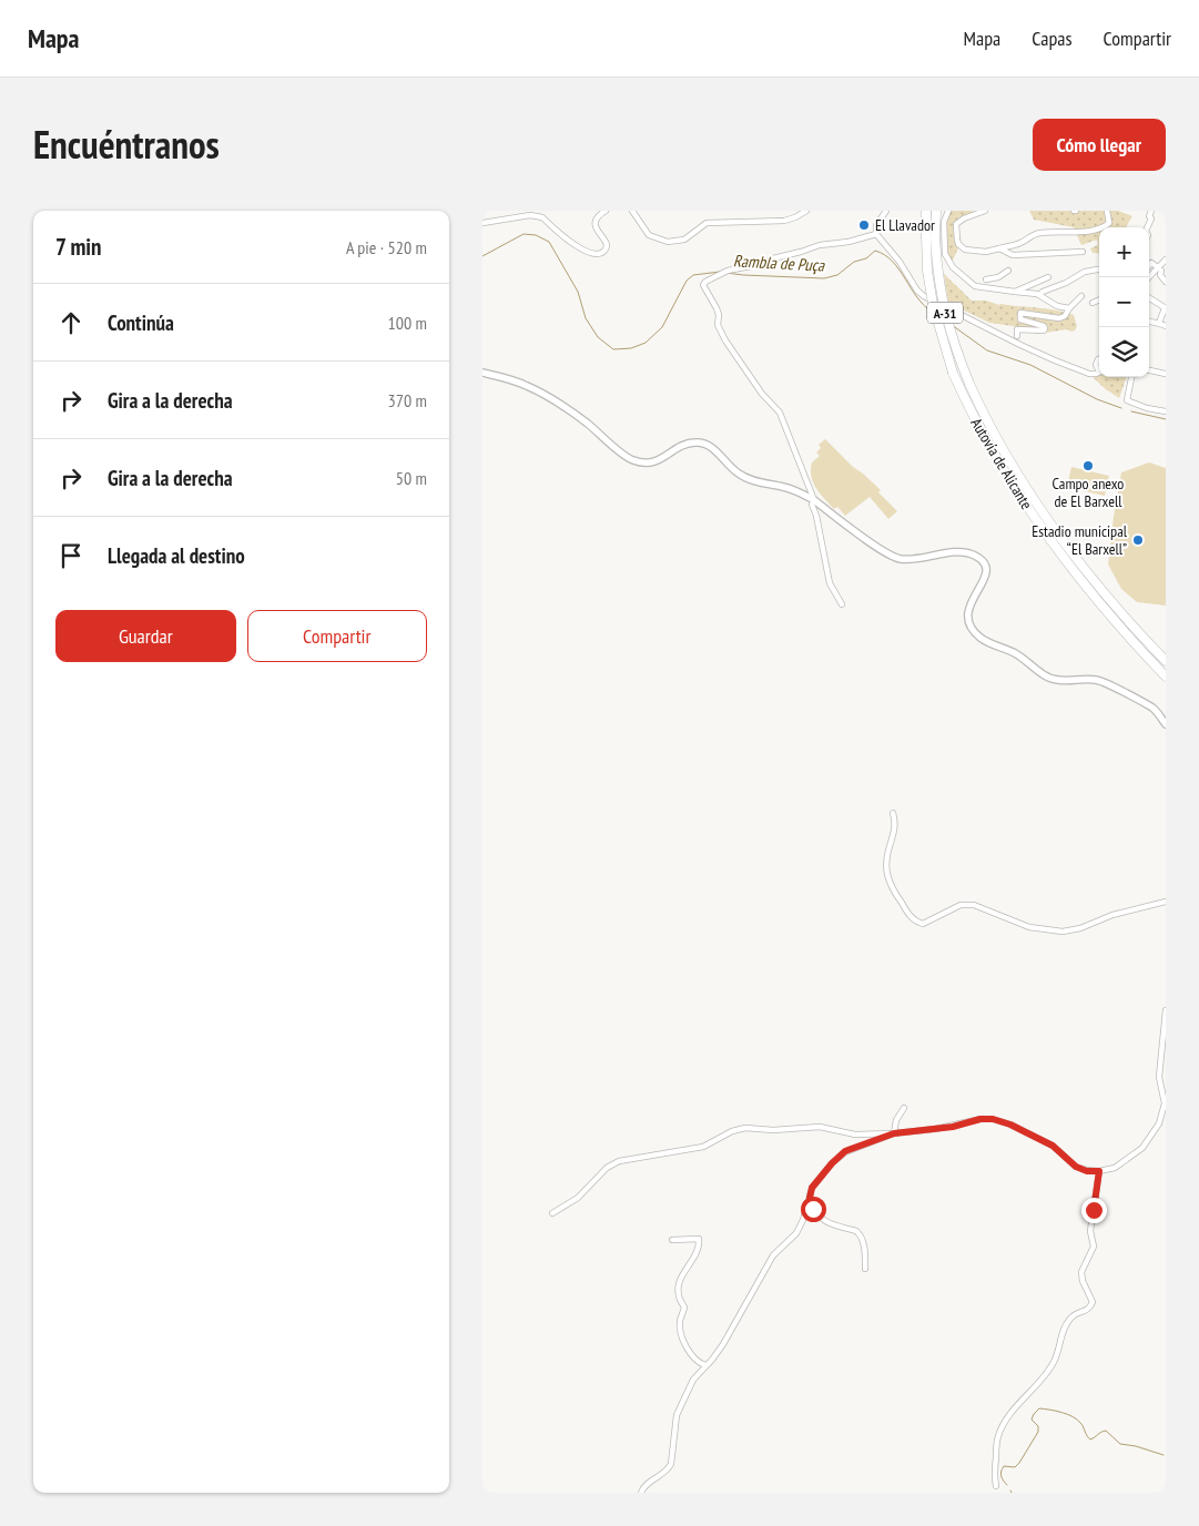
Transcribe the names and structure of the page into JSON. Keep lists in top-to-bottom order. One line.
{"streets":{"highway":["A-31","Autovía de Alicante"]},"water":["Rambla de Puça"],"places":["El Llavador","Campo anexo de El Barxell","Estadio municipal “El Barxell”"],"page":{"header":"Mapa","nav":["Mapa","Capas","Compartir"],"title":"Encuéntranos","buttons":["Cómo llegar",["Guardar","Compartir"]],"heading":["7 min","A pie · 520 m"],"map_buttons":["+","−"],"list":[["Continúa","100 m"],["Gira a la derecha","370 m"],["Gira a la derecha","50 m"],"Llegada al destino"]}}
